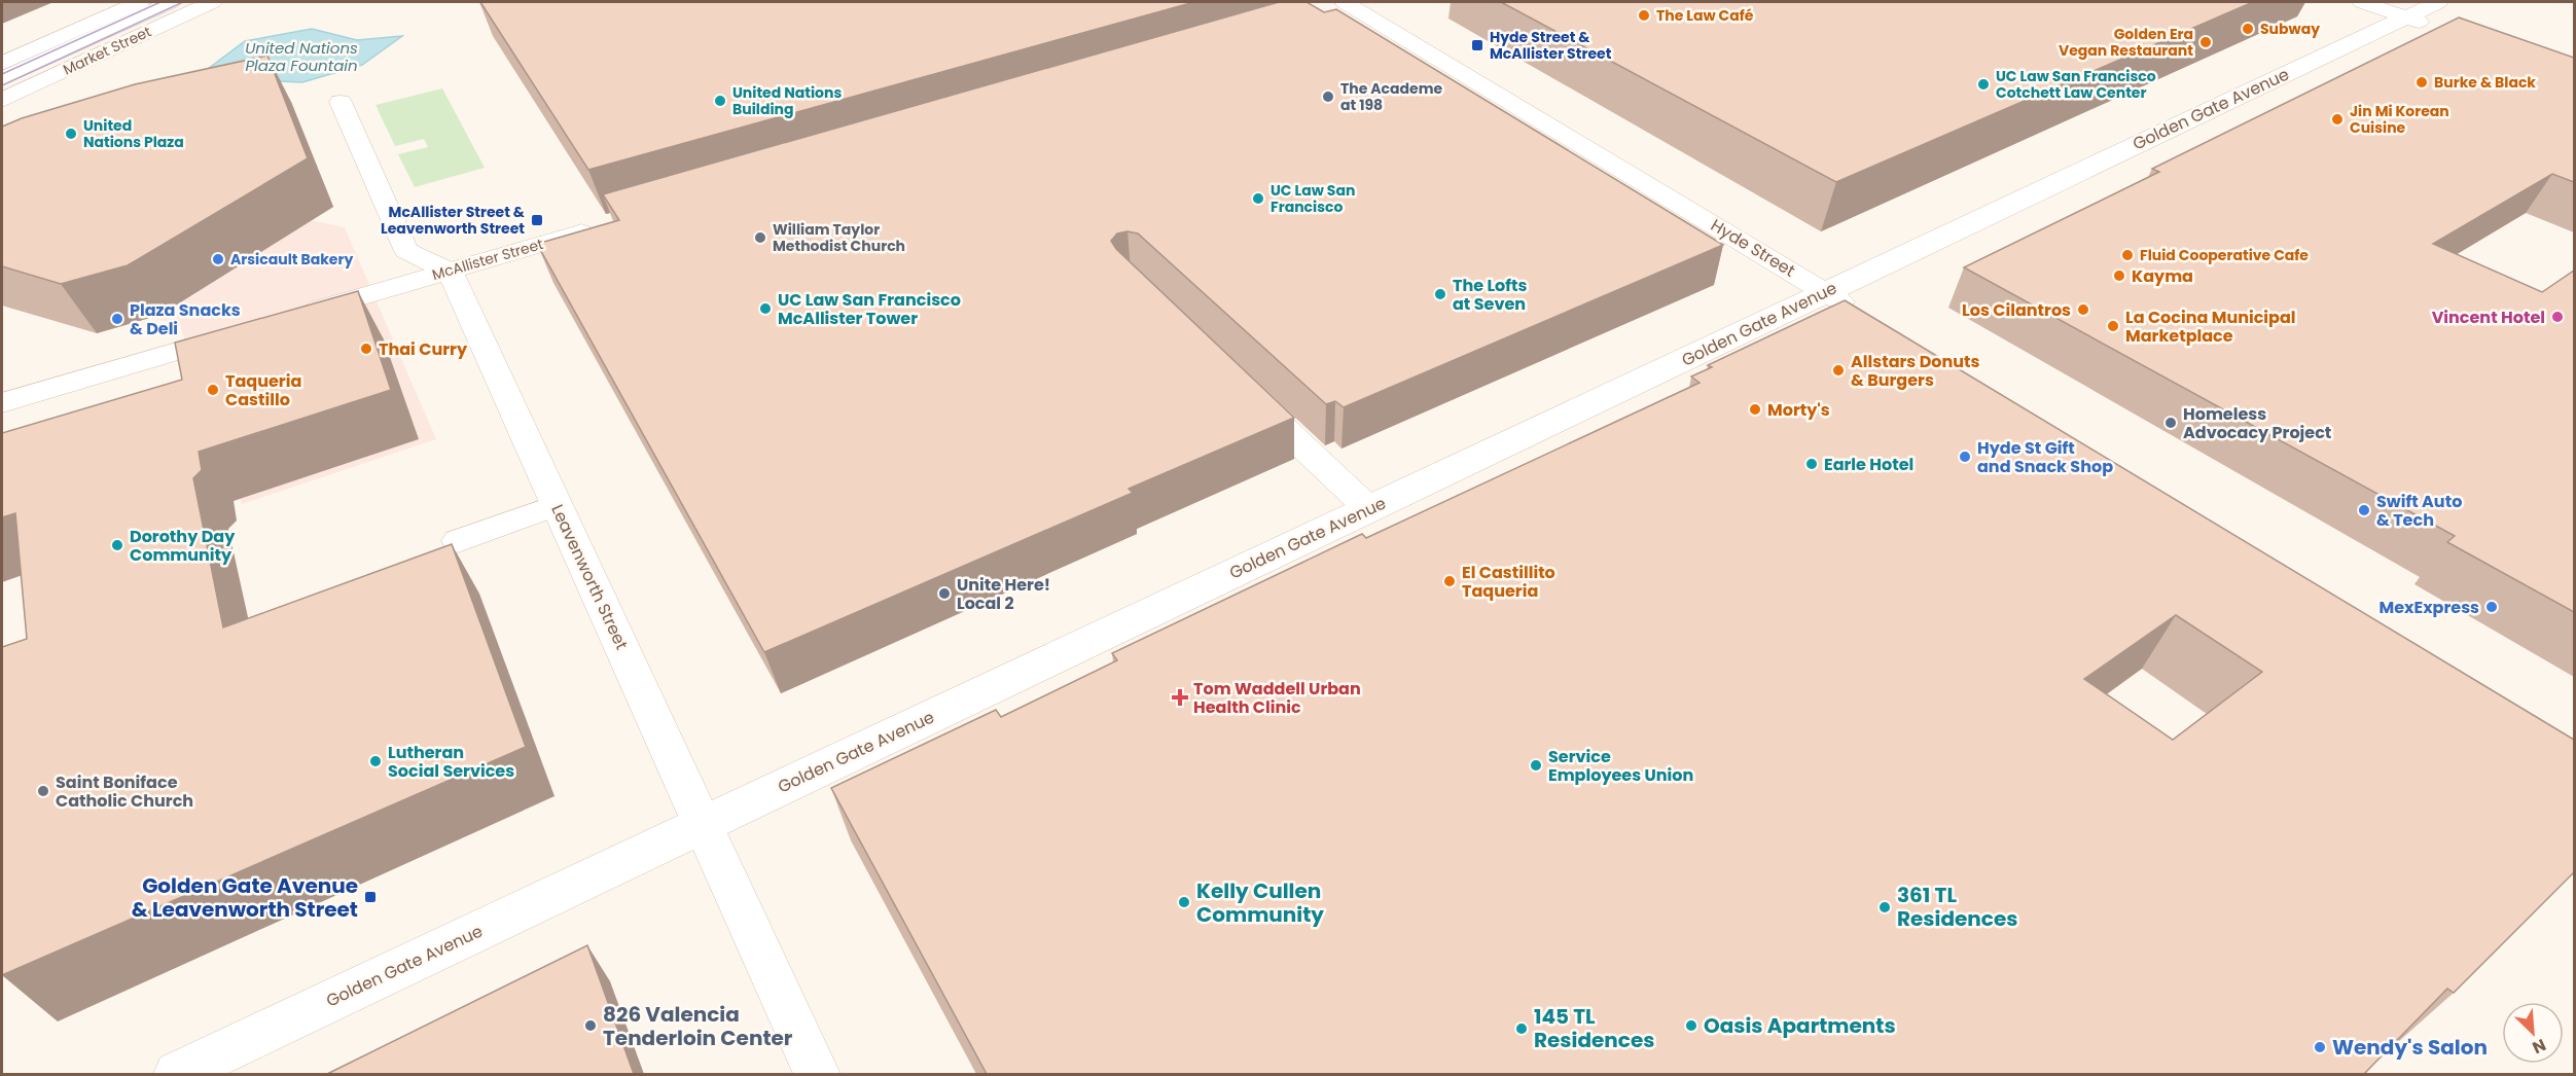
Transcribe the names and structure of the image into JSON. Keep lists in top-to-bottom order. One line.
{"streets":{"main road":["Market Street","Golden Gate Avenue","Hyde Street","McAllister Street","Leavenworth Street"]},"crossings":[["Golden Gate Avenue","Hyde Street"],["Golden Gate Avenue","Leavenworth Street"],["McAllister Street","Leavenworth Street"]],"water":["United Nations Plaza Fountain"],"places":{"other":["The Law Café","Subway","Golden Era Vegan Restaurant","Burke & Black","UC Law San Francisco Cotchett Law Center","The Academe at 198","United Nations Building","Jin Mi Korean Cuisine","United Nations Plaza","UC Law San Francisco","William Taylor Methodist Church","Fluid Cooperative Cafe","Arsicault Bakery","Kayma","The Lofts at Seven","UC Law San Francisco McAllister Tower","Los Cilantros","Vincent Hotel","Plaza Snacks & Deli","La Cocina Municipal Marketplace","Thai Curry","Allstars Donuts & Burgers","Taqueria Castillo","Morty's","Homeless Advocacy Project","Hyde St Gift and Snack Shop","Earle Hotel","Swift Auto & Tech","Dorothy Day Community","El Castillito Taqueria","Unite Here! Local 2","MexExpress","Lutheran Social Services","Service Employees Union","Saint Boniface Catholic Church","Kelly Cullen Community","361 TL Residences","826 Valencia Tenderloin Center","Oasis Apartments","145 TL Residences","Wendy's Salon"],"transit":["Hyde Street & McAllister Street","McAllister Street & Leavenworth Street","Golden Gate Avenue & Leavenworth Street"],"health":["Tom Waddell Urban Health Clinic"]},"north":"bottom right"}
